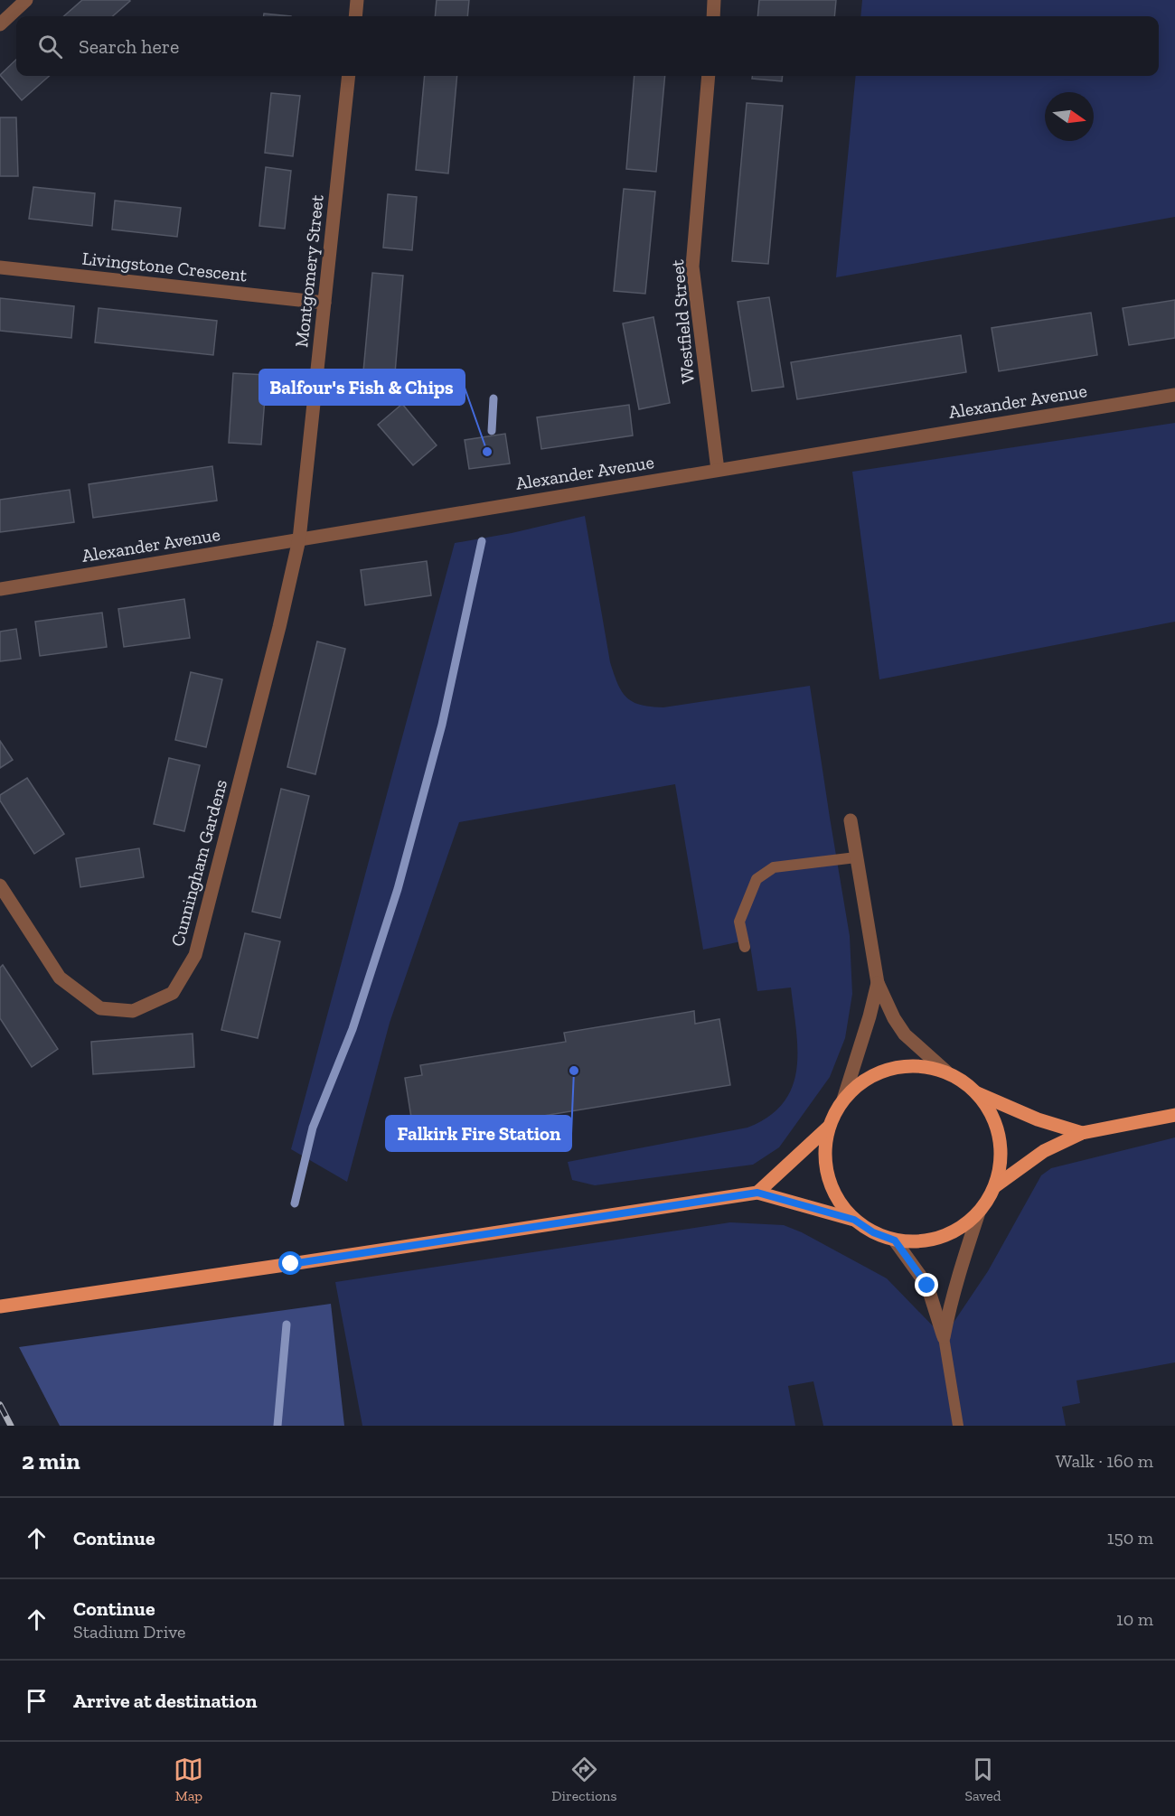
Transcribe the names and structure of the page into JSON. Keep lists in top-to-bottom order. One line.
{"streets":{"street":["Livingstone Crescent","Montgomery Street","Westfield Street","Alexander Avenue","Cunningham Gardens"]},"crossings":[["Livingstone Crescent","Montgomery Street"],["Montgomery Street","Alexander Avenue"],["Montgomery Street","Cunningham Gardens"],["Westfield Street","Alexander Avenue"],["Alexander Avenue","Cunningham Gardens"]],"places":["Balfour's Fish & Chips","Falkirk Fire Station"],"north":"right","page":{"search":"Search here","heading":["2 min","Walk · 160 m"],"list":[["Continue","150 m"],["Continue","Stadium Drive","10 m"],"Arrive at destination"],"nav":["Map","Directions","Saved"]}}
